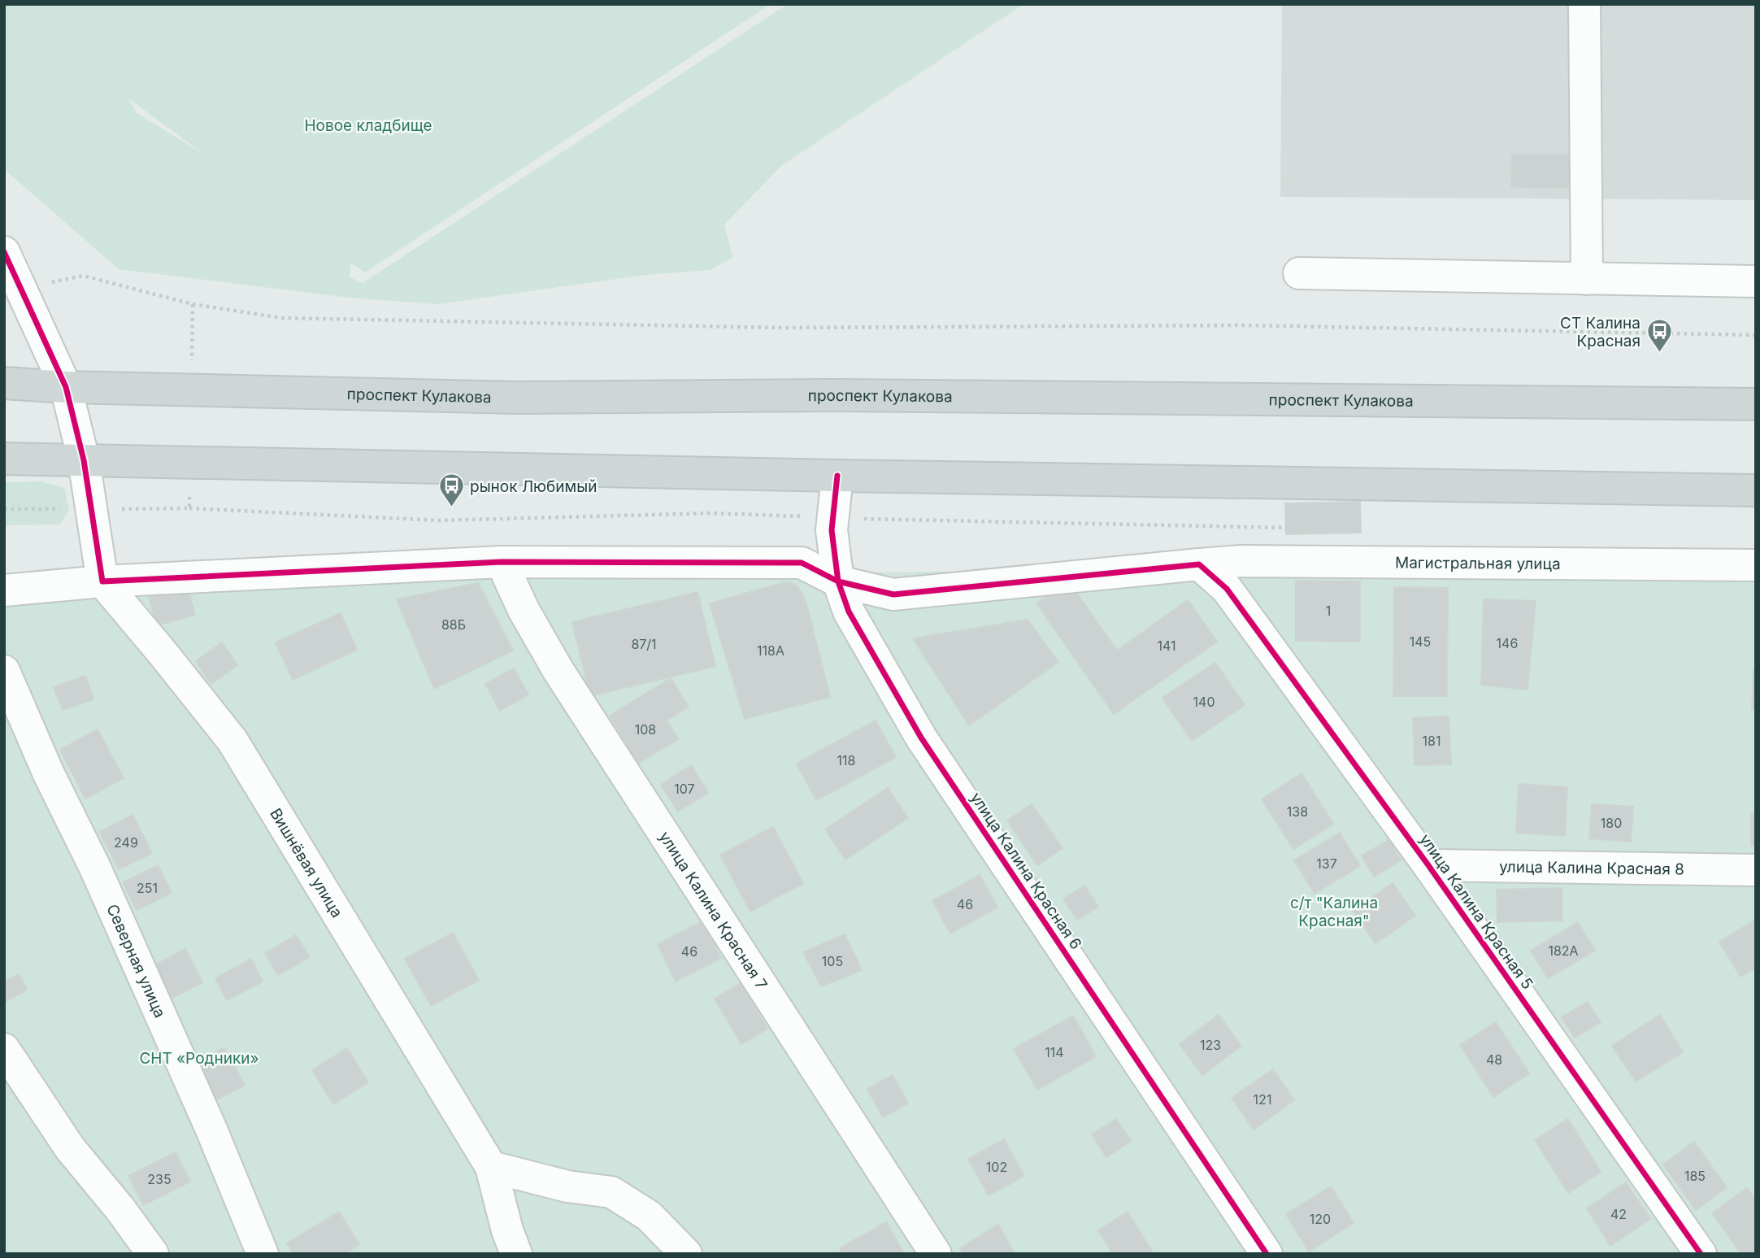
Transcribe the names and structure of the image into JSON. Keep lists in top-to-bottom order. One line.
{"streets":{"main road":["проспект Кулакова"],"street":["Магистральная улица","Вишнёвая улица","улица Калина Красная 8","улица Калина Красная 6","улица Калина Красная 7","улица Калина Красная 5","Северная улица"]},"crossings":[["Магистральная улица","Вишнёвая улица"],["Магистральная улица","улица Калина Красная 6"],["Магистральная улица","улица Калина Красная 7"],["Магистральная улица","улица Калина Красная 5"],["улица Калина Красная 8","улица Калина Красная 5"]],"parks":["Новое кладбище","с/т \"Калина Красная\"","СНТ «Родники»"],"places":{"bus stop":["СТ Калина Красная","рынок Любимый"]},"house_numbers":["1","88Б","145","146","87/1","141","118А","140","108","181","118","107","138","180","249","137","251","46","182А","46","105","123","114","48","121","102","185","235","42","120"]}
